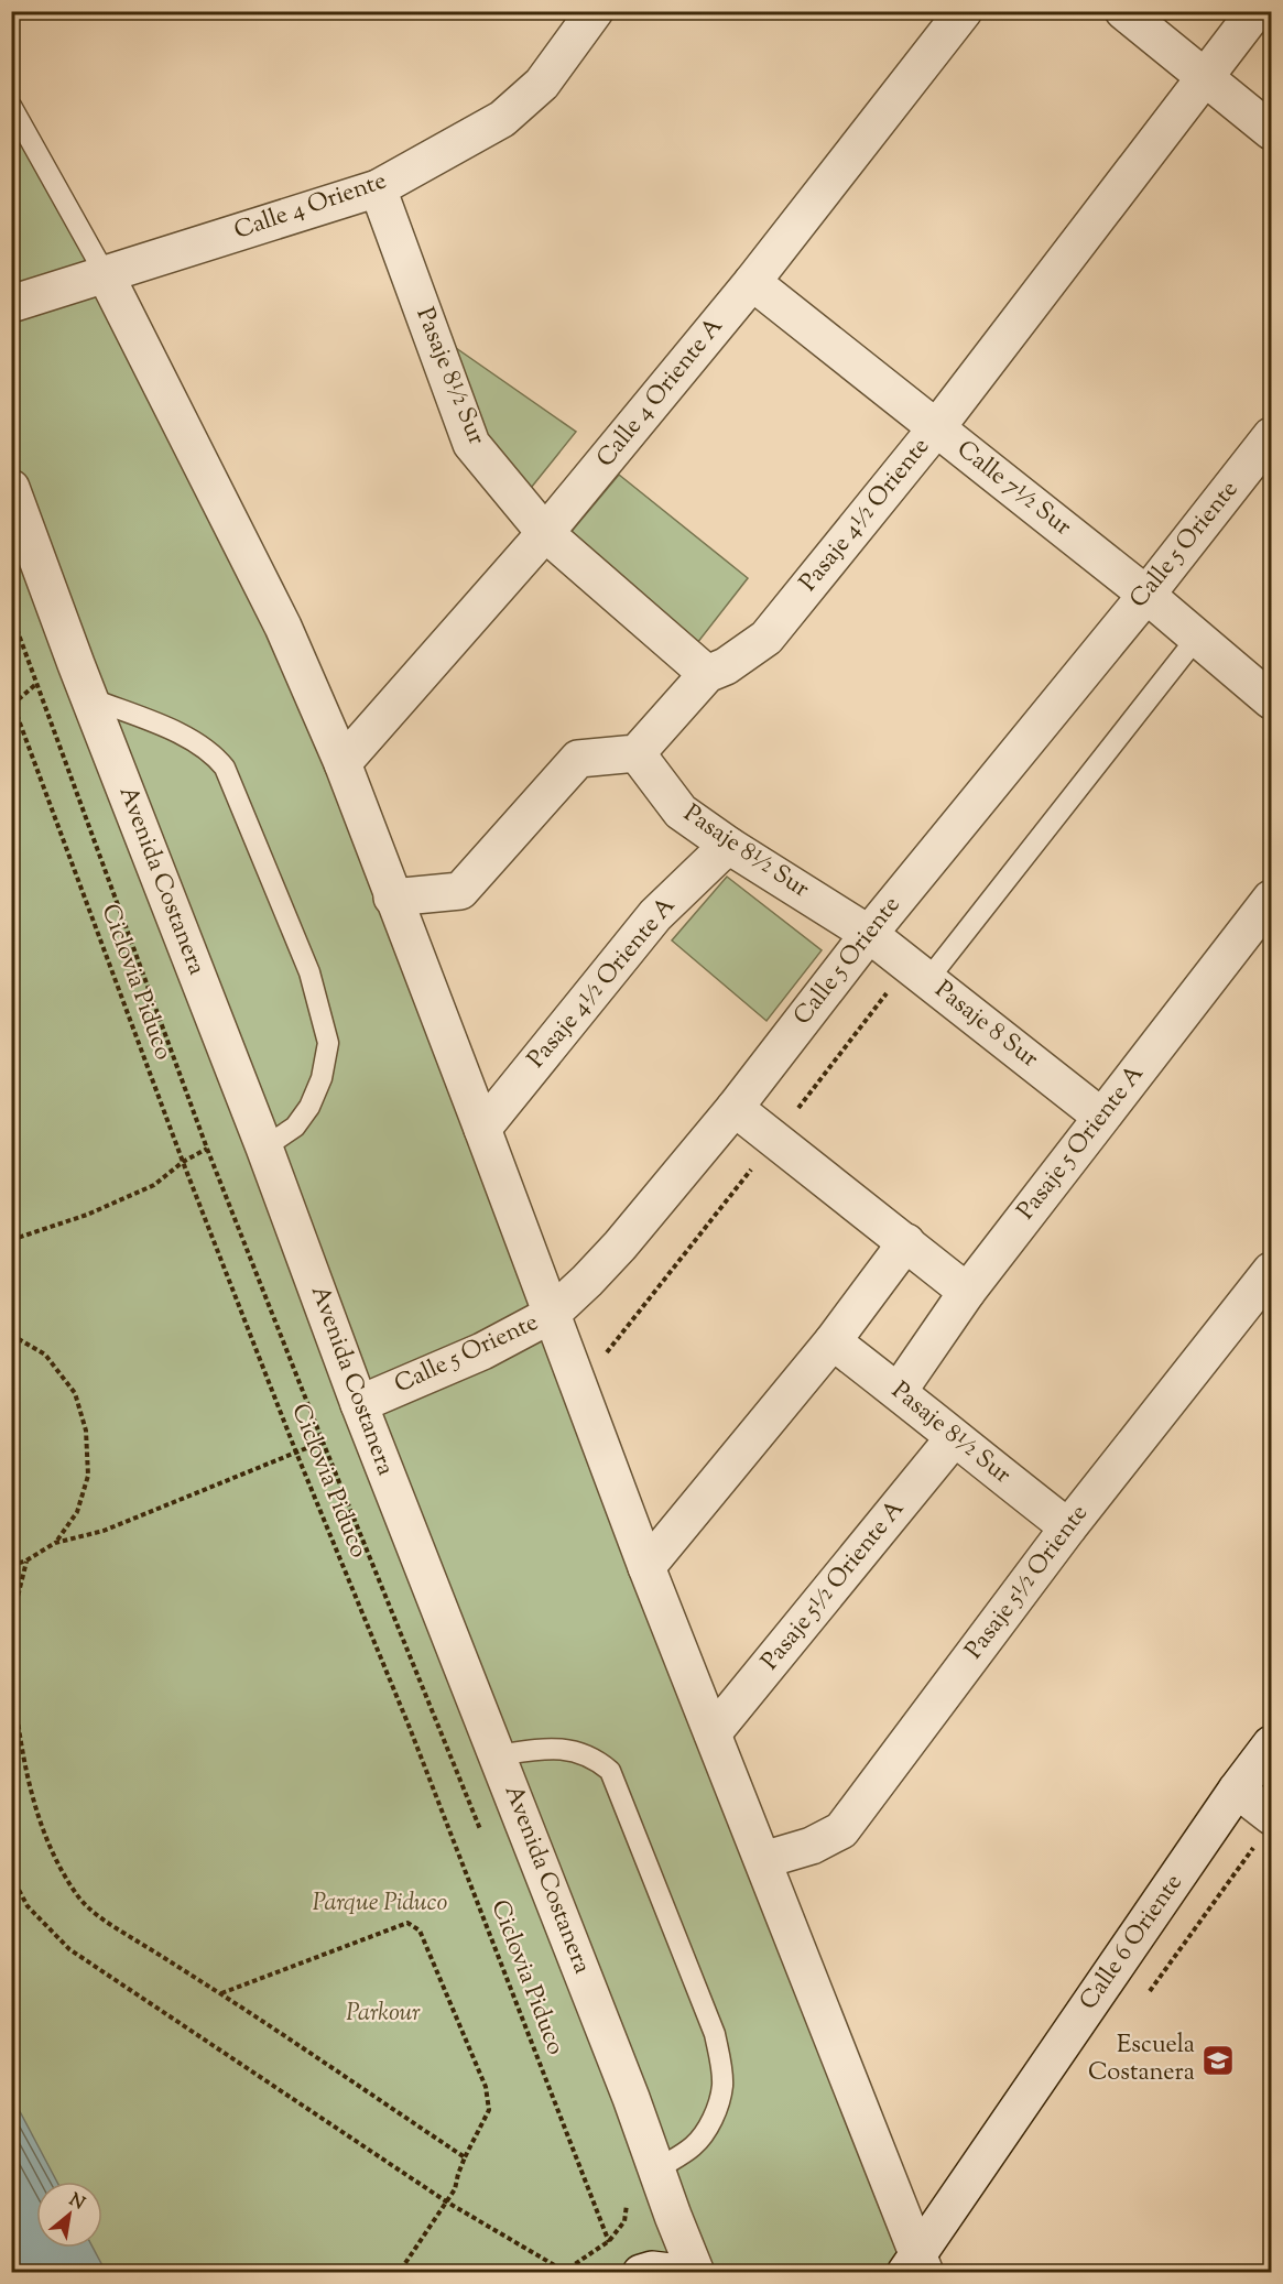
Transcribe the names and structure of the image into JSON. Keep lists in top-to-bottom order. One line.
{"streets":{"street":["Calle 4 Oriente","Pasaje 8½ Sur","Calle 4 Oriente A","Calle 7½ Sur","Pasaje 4½ Oriente","Calle 5 Oriente","Avenida Costanera","Pasaje 4½ Oriente A","Pasaje 8 Sur","Pasaje 5 Oriente A","Pasaje 5½ Oriente","Pasaje 5½ Oriente A","Calle 6 Oriente"],"path":["Ciclovia Piduco"]},"crossings":[["Calle 4 Oriente","Pasaje 8½ Sur"],["Pasaje 8½ Sur","Calle 4 Oriente A"],["Pasaje 8½ Sur","Pasaje 4½ Oriente"],["Pasaje 8½ Sur","Calle 5 Oriente"],["Pasaje 8½ Sur","Pasaje 4½ Oriente A"],["Pasaje 8½ Sur","Pasaje 8 Sur"],["Pasaje 8½ Sur","Pasaje 5 Oriente A"],["Pasaje 8½ Sur","Pasaje 5½ Oriente"],["Pasaje 8½ Sur","Pasaje 5½ Oriente A"],["Calle 4 Oriente A","Calle 7½ Sur"],["Calle 7½ Sur","Pasaje 4½ Oriente"],["Calle 7½ Sur","Calle 5 Oriente"],["Calle 5 Oriente","Avenida Costanera"],["Calle 5 Oriente","Pasaje 8 Sur"],["Pasaje 8 Sur","Pasaje 5 Oriente A"]],"parks":["Parque Piduco","Parkour"],"places":{"school or university":["Escuela Costanera"]},"north":"top right"}
